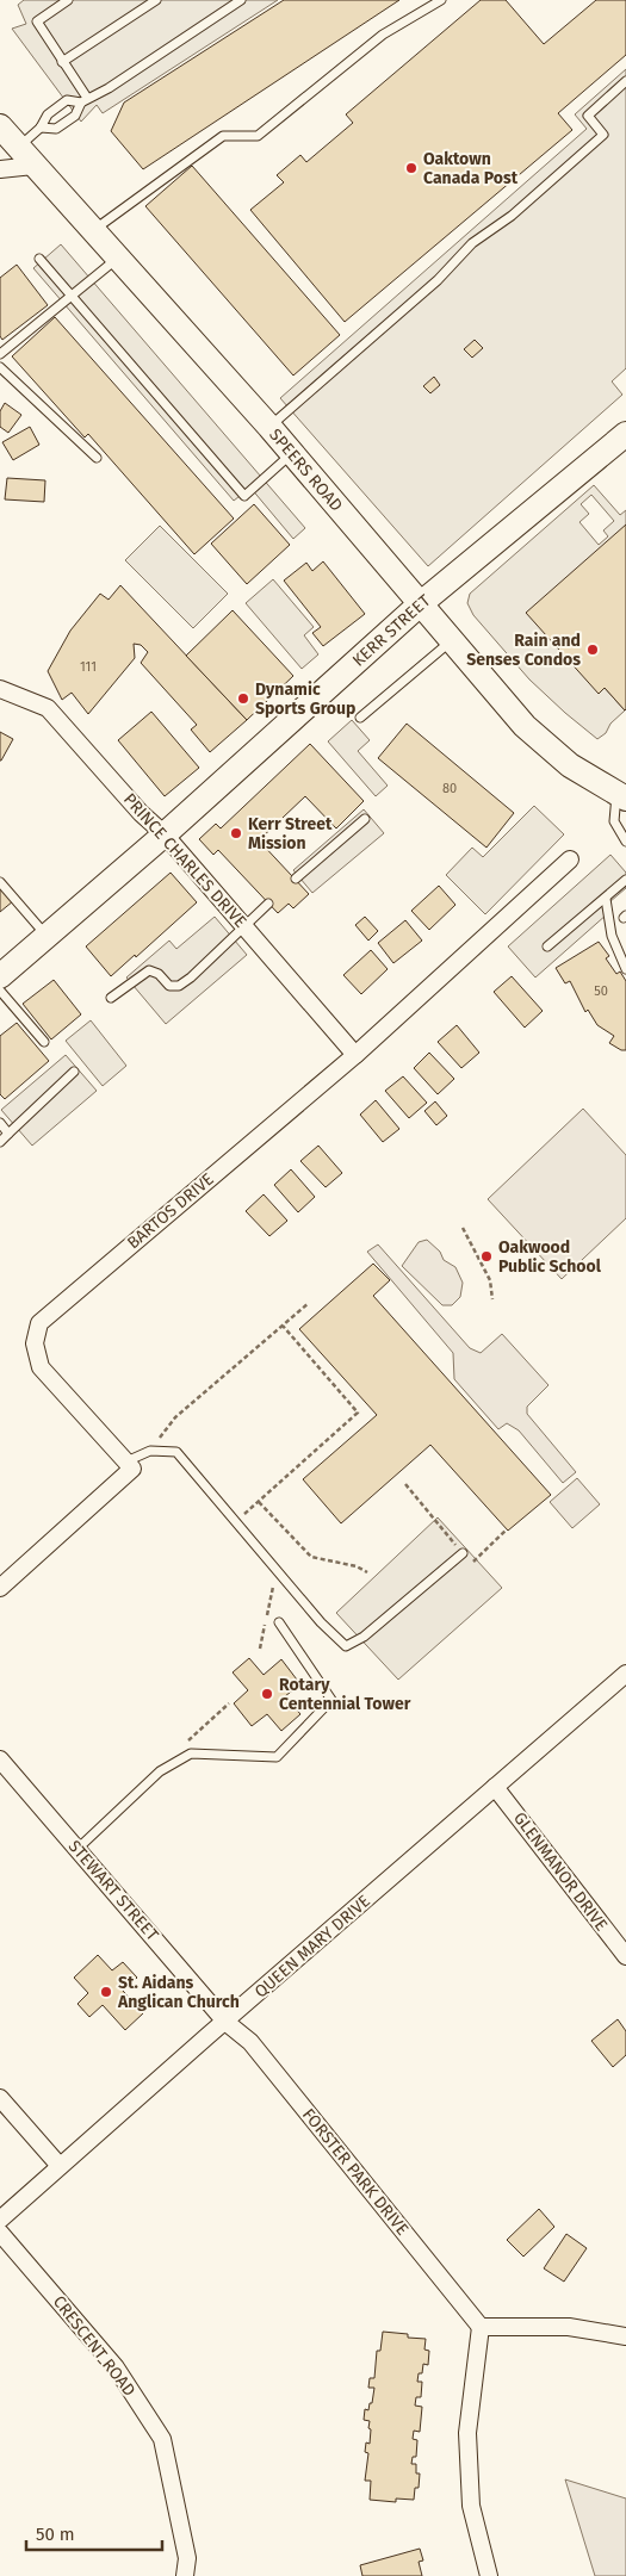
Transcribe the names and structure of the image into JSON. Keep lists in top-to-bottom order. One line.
{"streets":{"main road":["SPEERS ROAD","KERR STREET"],"street":["PRINCE CHARLES DRIVE","BARTOS DRIVE","GLENMANOR DRIVE","STEWART STREET","QUEEN MARY DRIVE","FORSTER PARK DRIVE","CRESCENT ROAD"]},"crossings":[["SPEERS ROAD","KERR STREET"],["KERR STREET","PRINCE CHARLES DRIVE"],["PRINCE CHARLES DRIVE","BARTOS DRIVE"],["GLENMANOR DRIVE","QUEEN MARY DRIVE"],["STEWART STREET","QUEEN MARY DRIVE"],["STEWART STREET","FORSTER PARK DRIVE"],["QUEEN MARY DRIVE","FORSTER PARK DRIVE"]],"places":["Oaktown Canada Post","Rain and Senses Condos","Dynamic Sports Group","Kerr Street Mission","Oakwood Public School","Rotary Centennial Tower","St. Aidans Anglican Church"],"house_numbers":["111","80","50"],"scale_bar":"50 m"}
